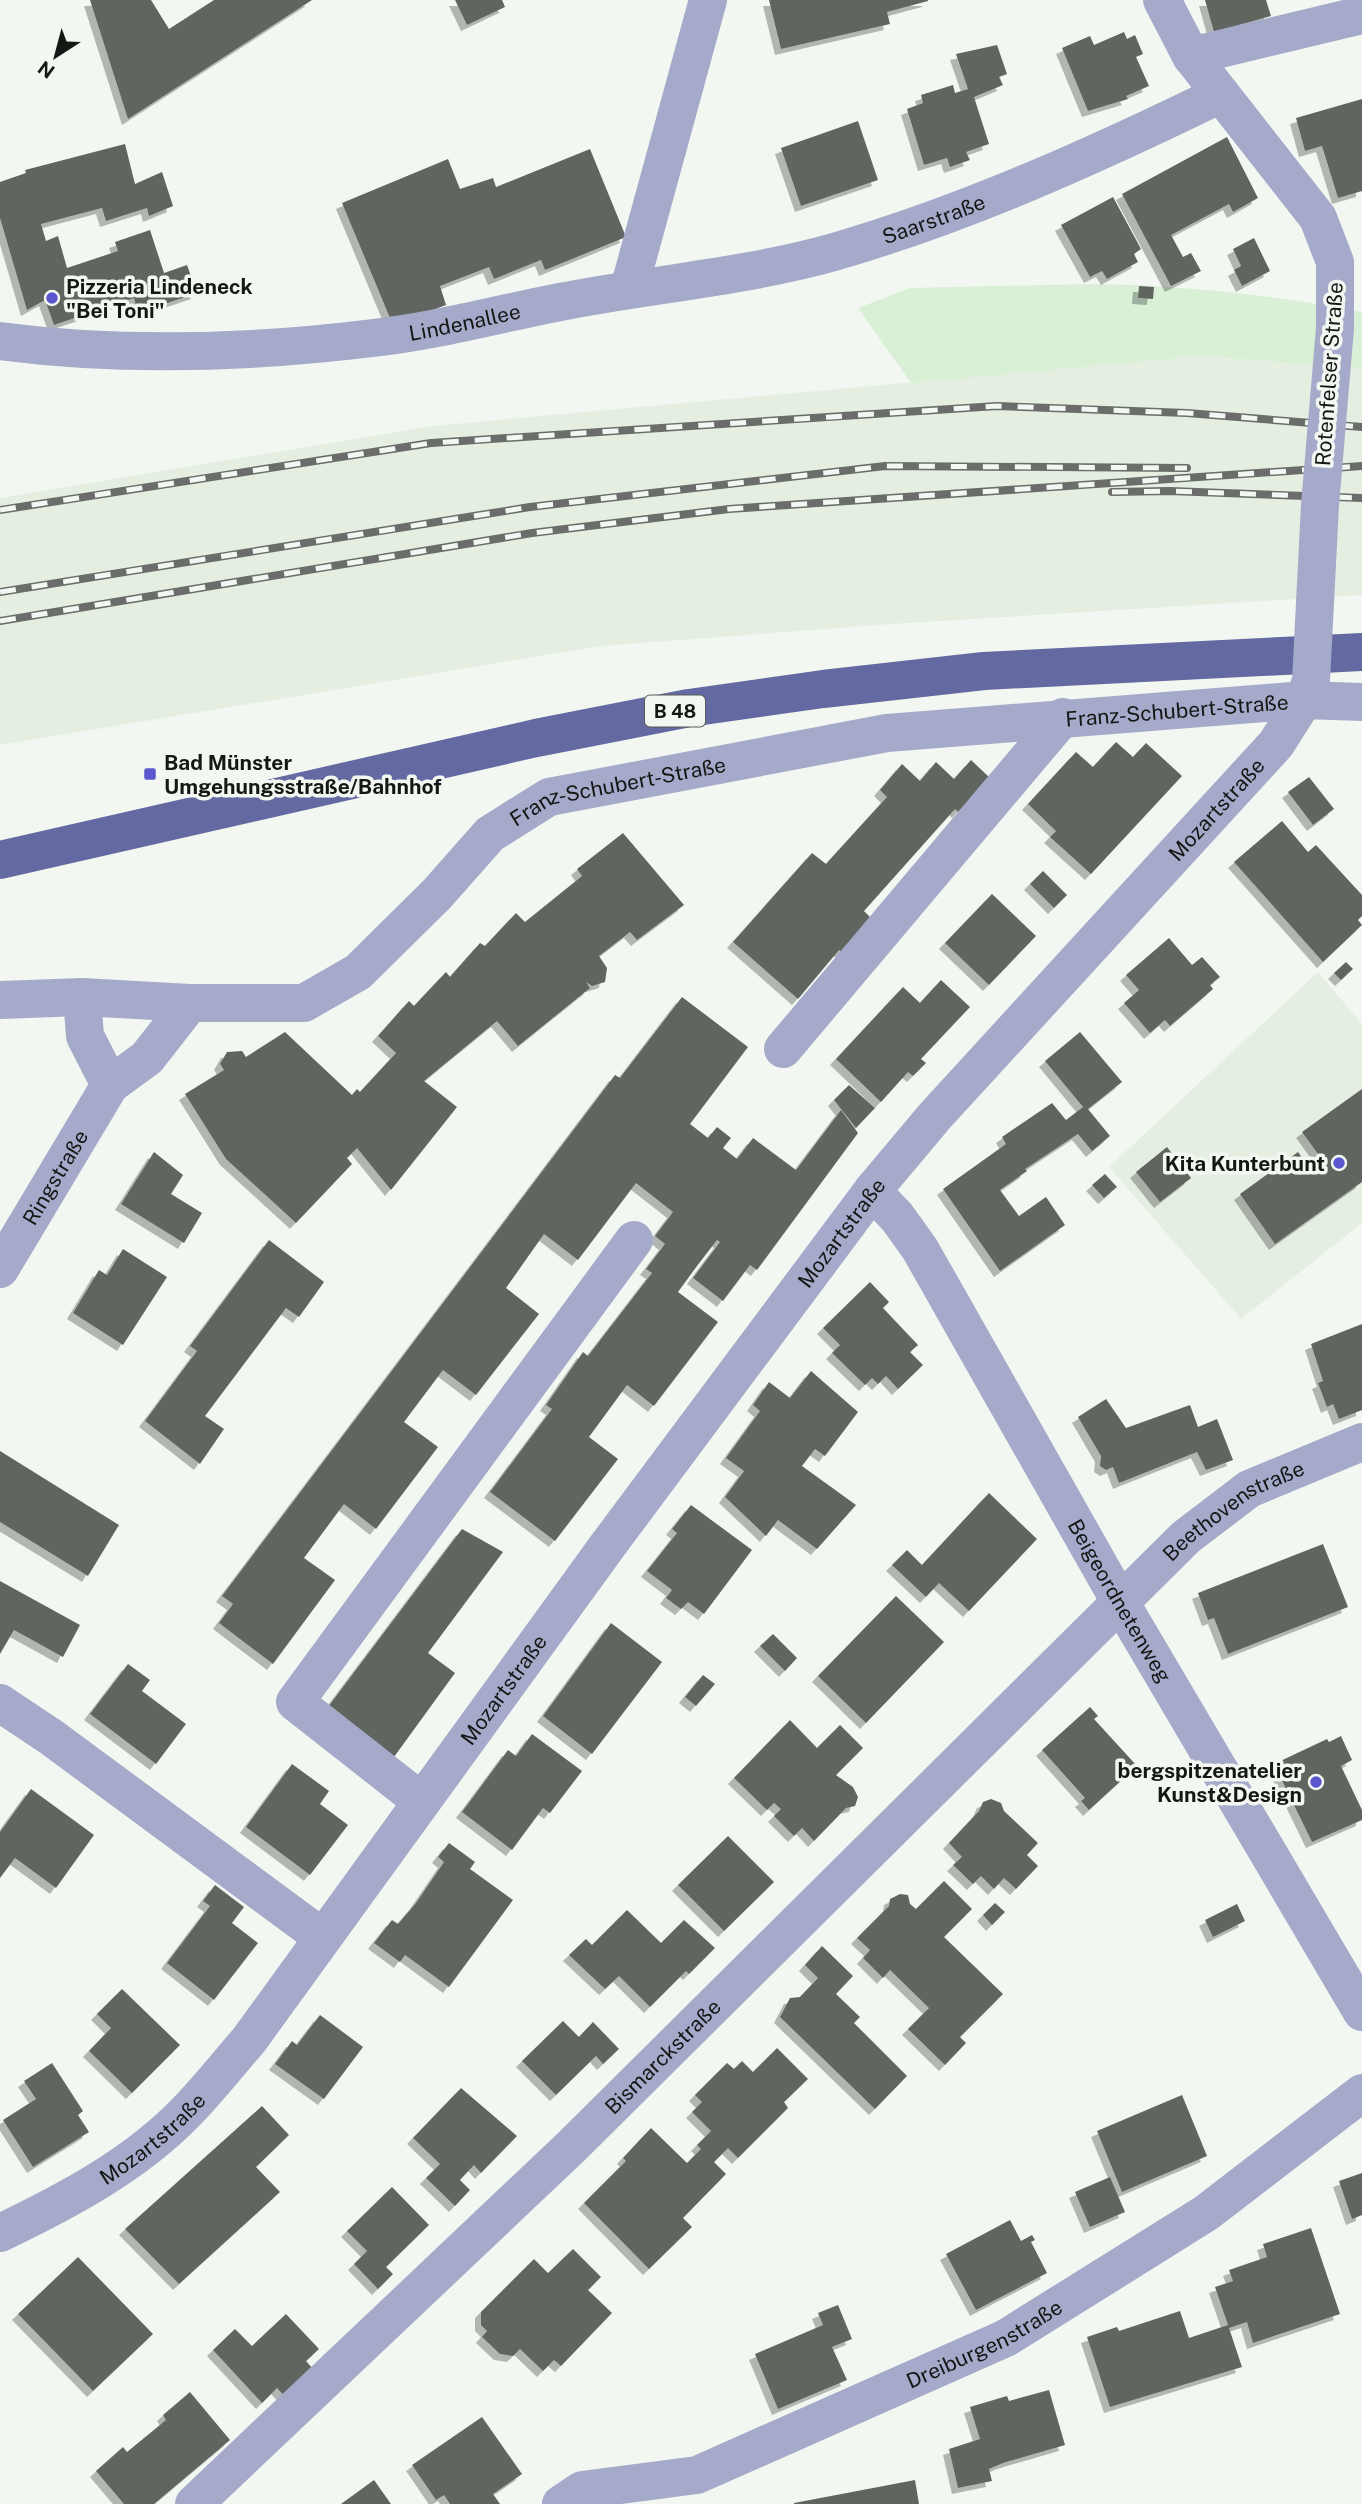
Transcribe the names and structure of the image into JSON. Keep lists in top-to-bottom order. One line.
{"streets":{"main road":["B 48"],"street":["Saarstraße","Lindenallee","Rotenfelser Straße","Franz-Schubert-Straße","Mozartstraße","Ringstraße","Beethovenstraße","Beigeordnetenweg","Bismarckstraße","Dreiburgenstraße"]},"crossings":[["Saarstraße","Lindenallee"],["Saarstraße","Rotenfelser Straße"],["Rotenfelser Straße","Franz-Schubert-Straße"],["Rotenfelser Straße","Mozartstraße"],["Franz-Schubert-Straße","Mozartstraße"],["Franz-Schubert-Straße","Ringstraße"],["Mozartstraße","Beigeordnetenweg"],["Beethovenstraße","Beigeordnetenweg"],["Beethovenstraße","Bismarckstraße"],["Beigeordnetenweg","Bismarckstraße"]],"places":{"other":["Pizzeria Lindeneck \"Bei Toni\"","Kita Kunterbunt","bergspitzenatelier Kunst&Design"],"transit":["Bad Münster Umgehungsstraße/Bahnhof"]},"north":"bottom left"}
